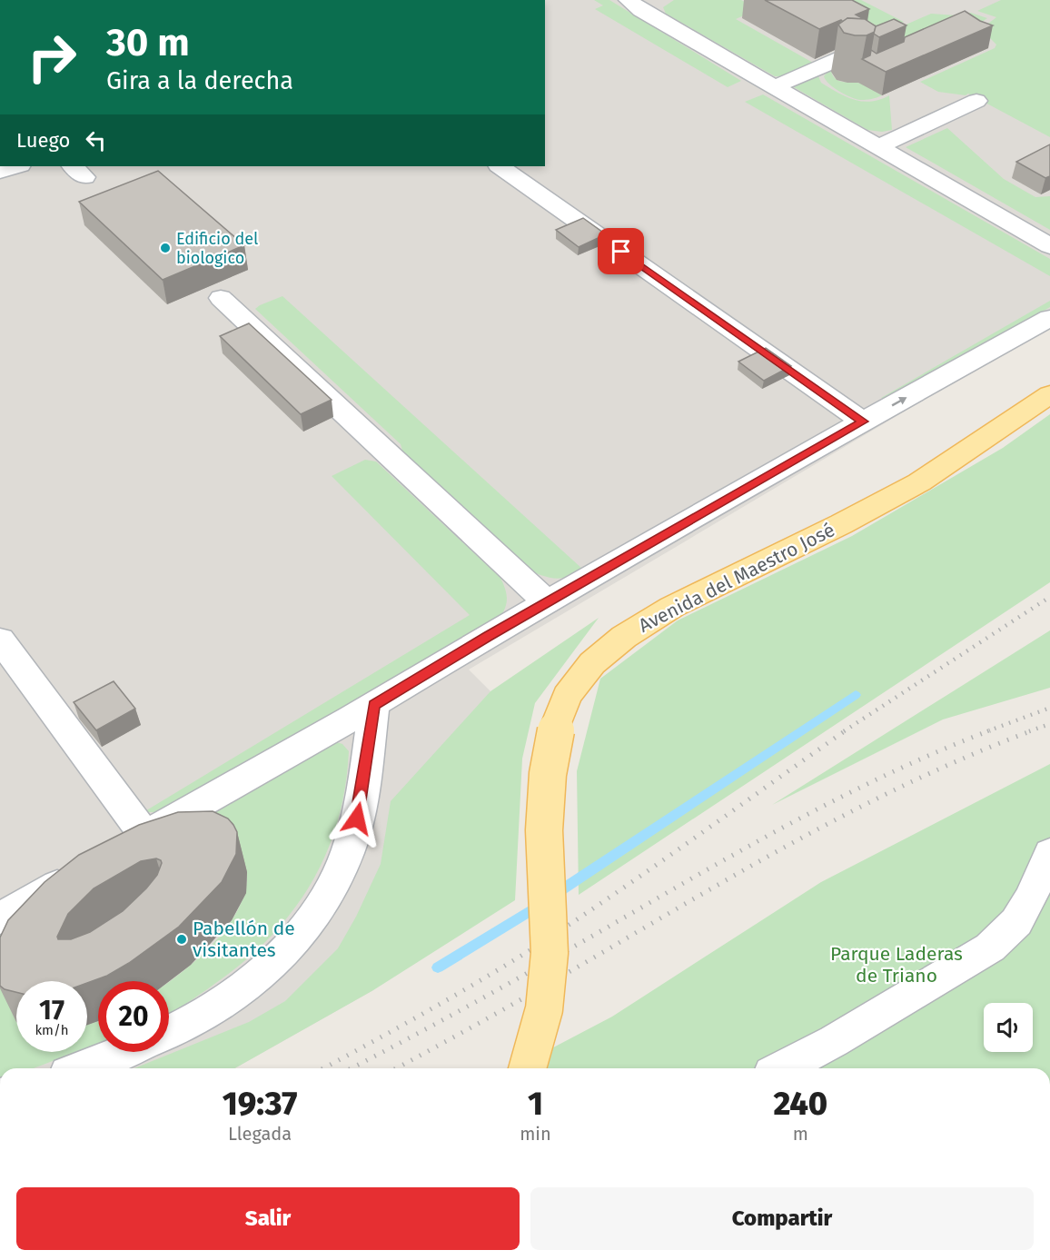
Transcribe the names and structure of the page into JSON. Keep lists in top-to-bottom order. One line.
{"streets":{"main road":["Avenida del Maestro José"]},"parks":["Parque Laderas de Triano"],"places":["Edificio del biologico","Pabellón de visitantes"],"page":{"turn":["30 m","Gira a la derecha"],"then":"Luego","speed":"17 km/h","limit":"20","eta":["19:37","Llegada","1","min","240","m"],"buttons":["Salir","Compartir"]}}
